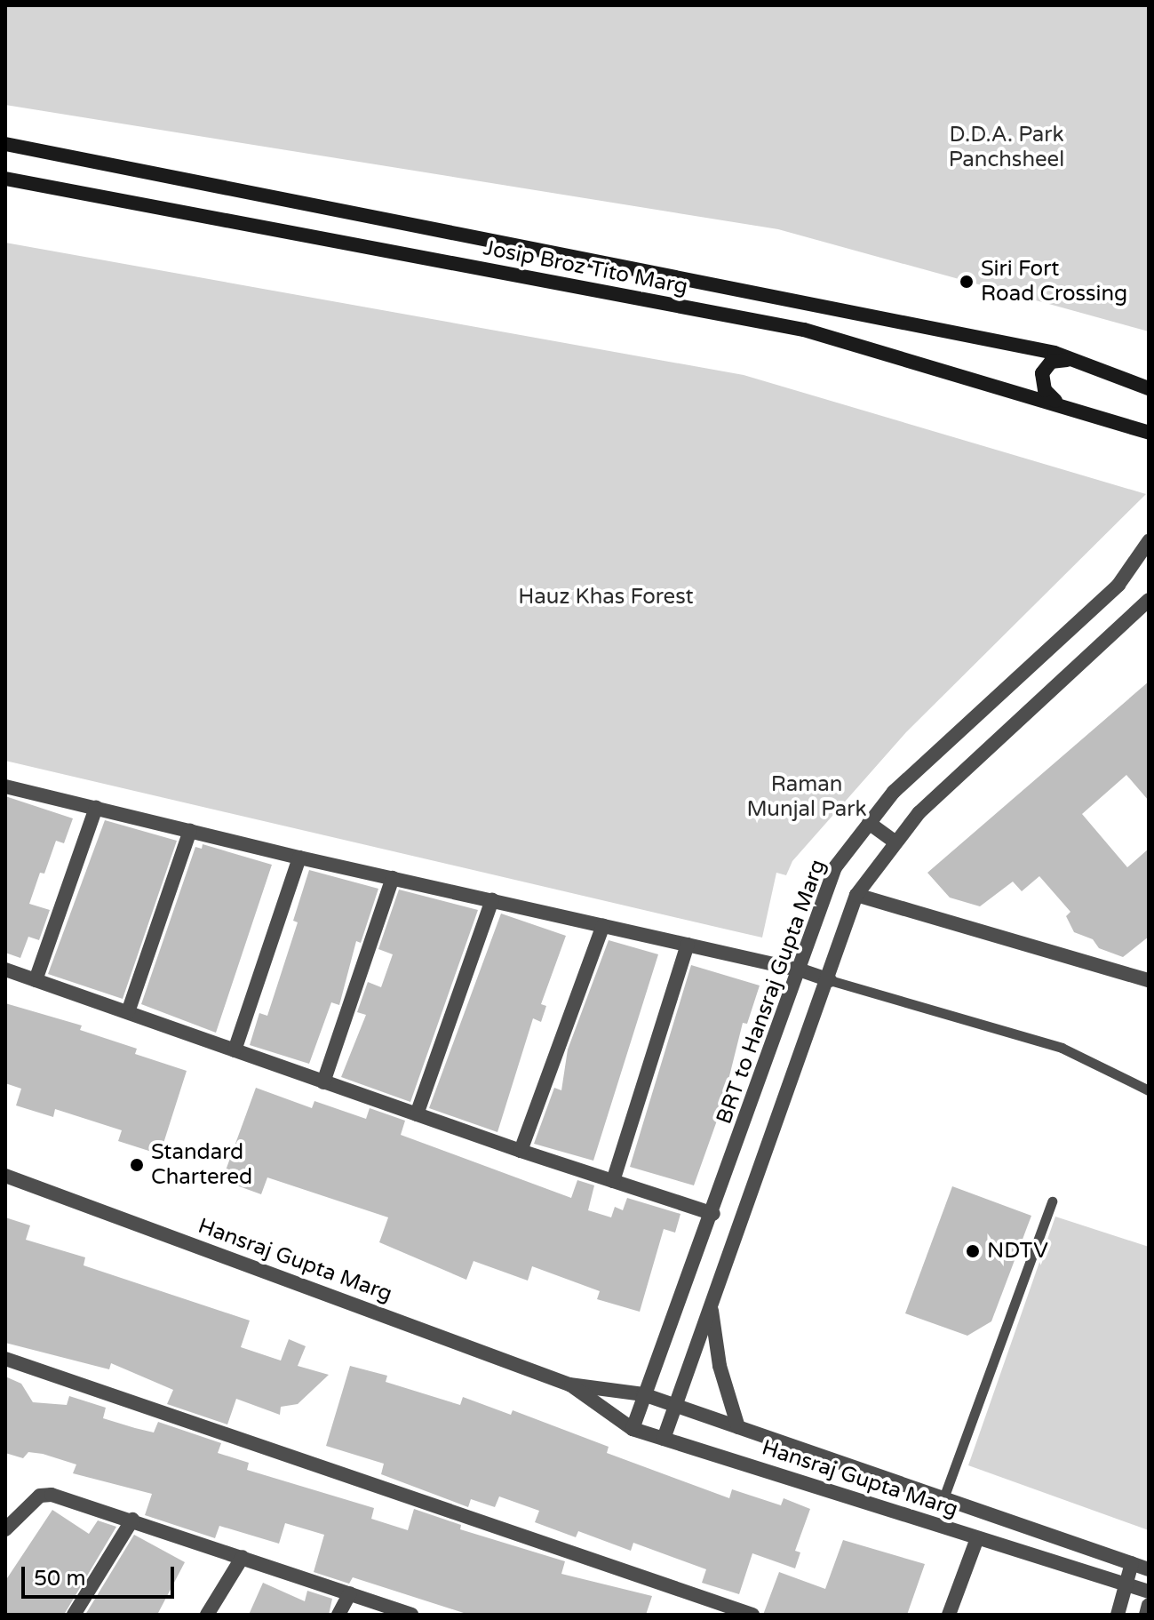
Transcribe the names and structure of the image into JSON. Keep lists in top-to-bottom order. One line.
{"streets":{"main road":["Josip Broz Tito Marg"],"street":["BRT to Hansraj Gupta Marg","Hansraj Gupta Marg"]},"crossings":[["BRT to Hansraj Gupta Marg","Hansraj Gupta Marg"]],"parks":["D.D.A. Park Panchsheel","Hauz Khas Forest","Raman Munjal Park"],"places":["Siri Fort Road Crossing","Standard Chartered","NDTV"],"scale_bar":"50 m"}
